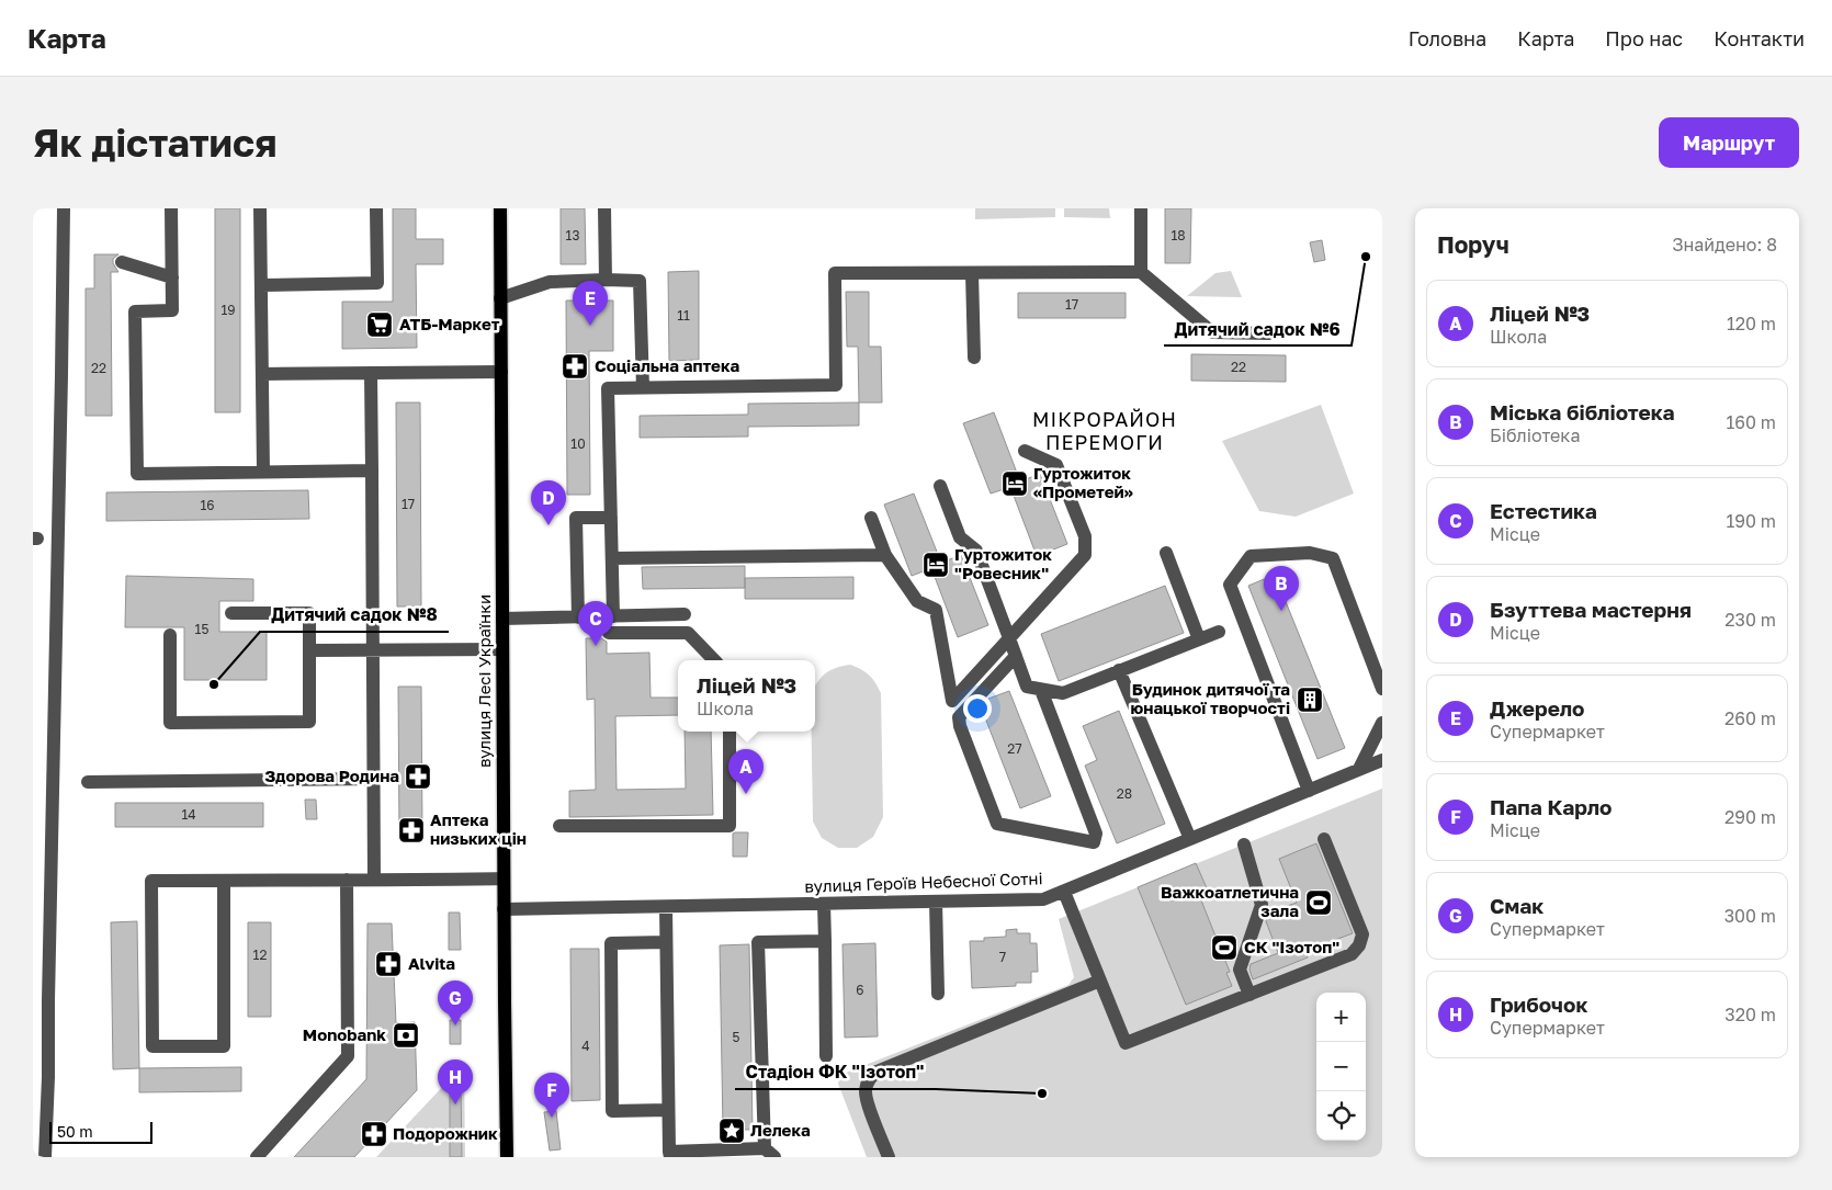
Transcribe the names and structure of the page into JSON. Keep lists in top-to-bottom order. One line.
{"streets":{"main road":["вулиця Лесі Українки"],"street":["вулиця Героїв Небесної Сотні"]},"crossings":[["вулиця Лесі Українки","вулиця Героїв Небесної Сотні"]],"districts":["МІКРОРАЙОН ПЕРЕМОГИ"],"places":{"other":["Дитячий садок №6","Дитячий садок №8","Стадіон ФК \"Ізотоп\""],"supermarket":["АТБ-Маркет"],"pharmacy":["Соціальна аптека","Здорова Родина","Аптека низьких цін","Alvita","Подорожник"],"hotel":["Гуртожиток «Прометей»","Гуртожиток \"Ровесник\""],"building":["Будинок дитячої та юнацької творчості"],"sports":["Важкоатлетична зала","СК \"Ізотоп\""],"bank":["Monobank"],"place":["Лелека"]},"house_numbers":["13","18","17","19","11","22","22","10","17","16","15","27","28","14","12","7","6","5","4"],"scale_bar":"50 m","page":{"header":"Карта","nav":["Головна","Карта","Про нас","Контакти"],"buttons":"Маршрут","title":"Як дістатися","heading":["Поруч","Знайдено: 8"],"list":[{"mark":"A","name":"Ліцей №3","note":"Школа","value":"120 m"},{"mark":"B","name":"Міська бібліотека","note":"Бібліотека","value":"160 m"},{"mark":"C","name":"Естестика","note":"Місце","value":"190 m"},{"mark":"D","name":"Бзуттева мастерня","note":"Місце","value":"230 m"},{"mark":"E","name":"Джерело","note":"Супермаркет","value":"260 m"},{"mark":"F","name":"Папа Карло","note":"Місце","value":"290 m"},{"mark":"G","name":"Смак","note":"Супермаркет","value":"300 m"},{"mark":"H","name":"Грибочок","note":"Супермаркет","value":"320 m"}],"pins":["E","D","B","C","A","G","H","F"],"popup":["Ліцей №3","Школа"],"map_buttons":["+","−"],"scale":"50 m"}}
